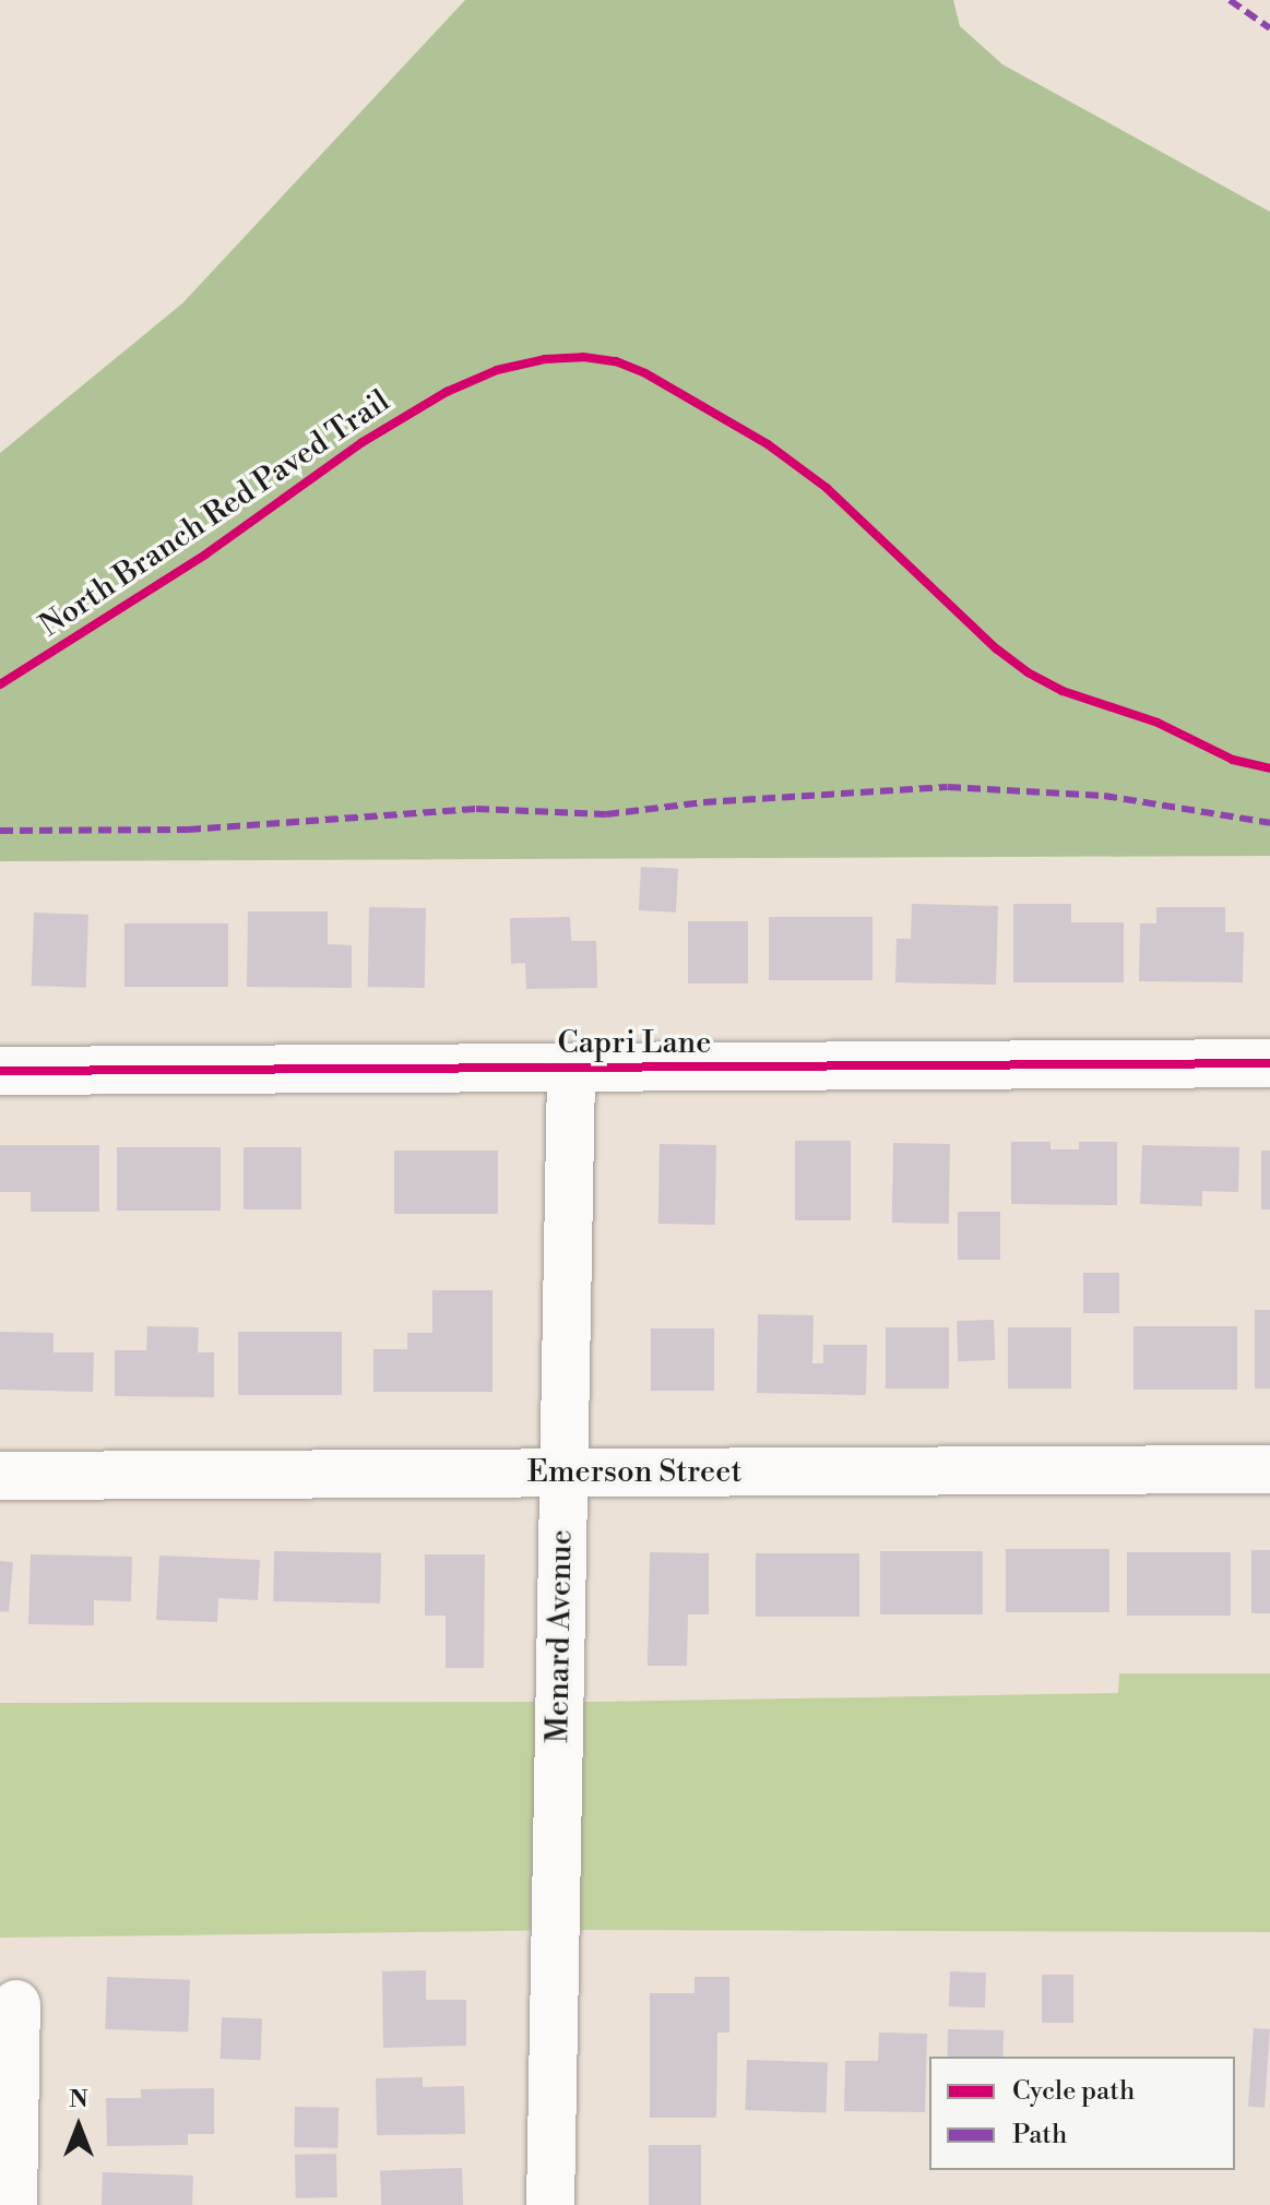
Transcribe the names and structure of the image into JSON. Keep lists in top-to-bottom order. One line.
{"streets":{"street":["Capri Lane","Emerson Street","Menard Avenue"],"cycle path":["North Branch Red Paved Trail"]},"crossings":[["Capri Lane","Menard Avenue"],["Emerson Street","Menard Avenue"]],"legend":["Cycle path","Path"],"north":"top"}
